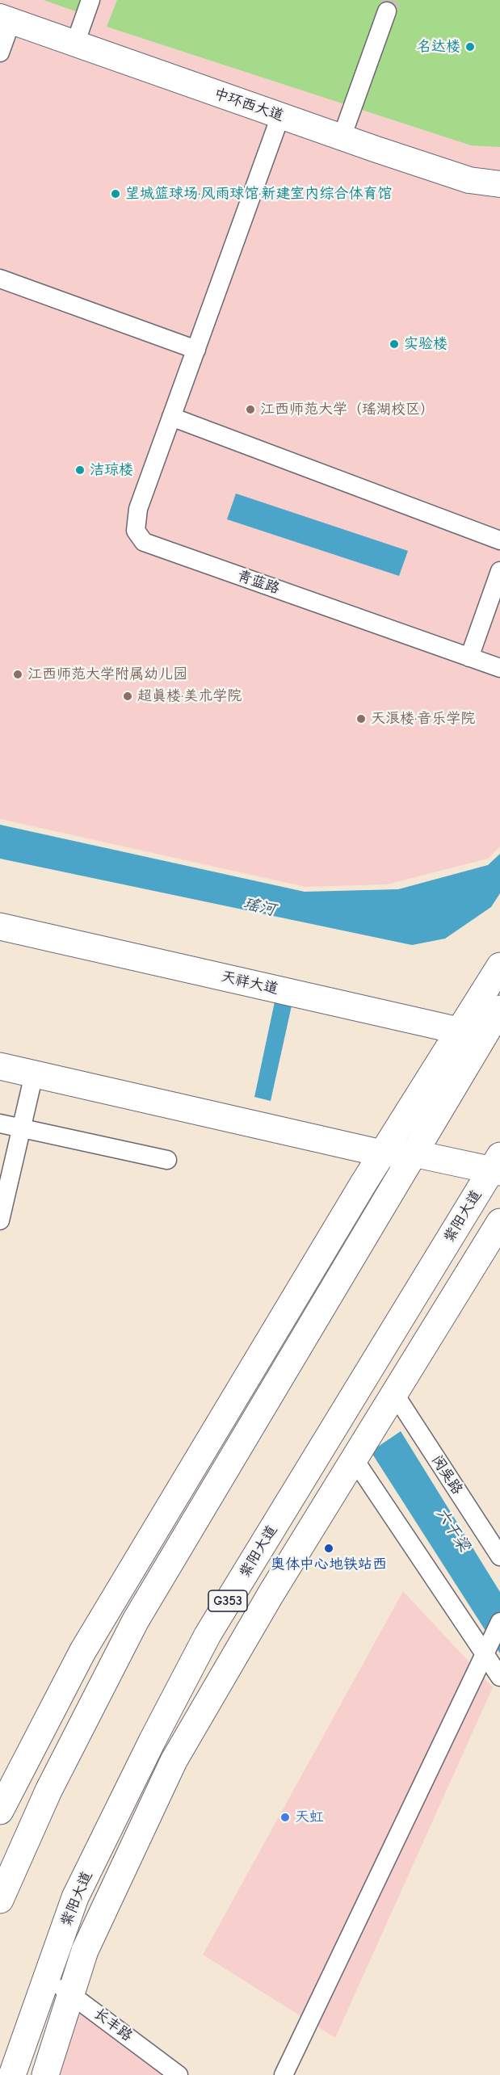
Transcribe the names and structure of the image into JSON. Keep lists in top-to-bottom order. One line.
{"streets":{"main road":["天祥大道","紫阳大道","G353"],"street":["中环西大道","青蓝路","闵吴路","长丰路"]},"crossings":[["中环西大道","青蓝路"],["紫阳大道","长丰路"]],"water":["瑶河","六干梁"],"places":["名达楼","望城篮球场·风雨球馆·新建室内综合体育馆","实验楼","江西师范大学（瑶湖校区）","洁琼楼","江西师范大学附属幼儿园","超真楼·美术学院","天浪楼·音乐学院","奥体中心地铁站西","天虹"]}
